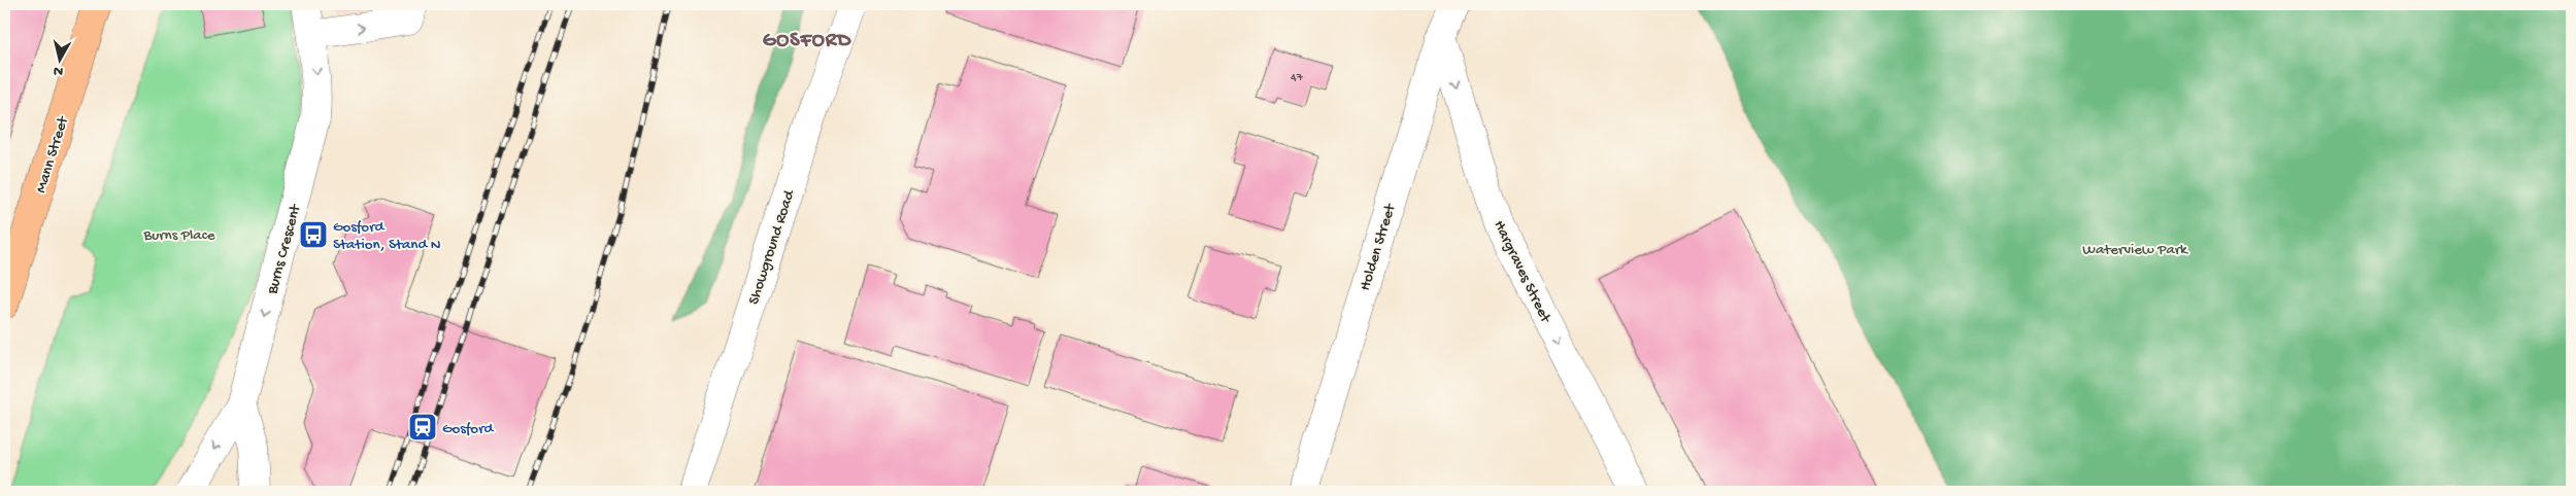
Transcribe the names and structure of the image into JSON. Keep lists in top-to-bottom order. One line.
{"streets":{"main road":["Mann Street"],"street":["Showground Road","Holden Street","Burns Crescent","Hargraves Street"]},"crossings":[["Holden Street","Hargraves Street"]],"one_way":["Burns Crescent","Hargraves Street"],"districts":["GOSFORD"],"parks":["Burns Place","Waterview Park"],"places":{"bus stop":["Gosford Station, Stand N"],"station":["Gosford"]},"house_numbers":["47"],"north":"bottom"}
